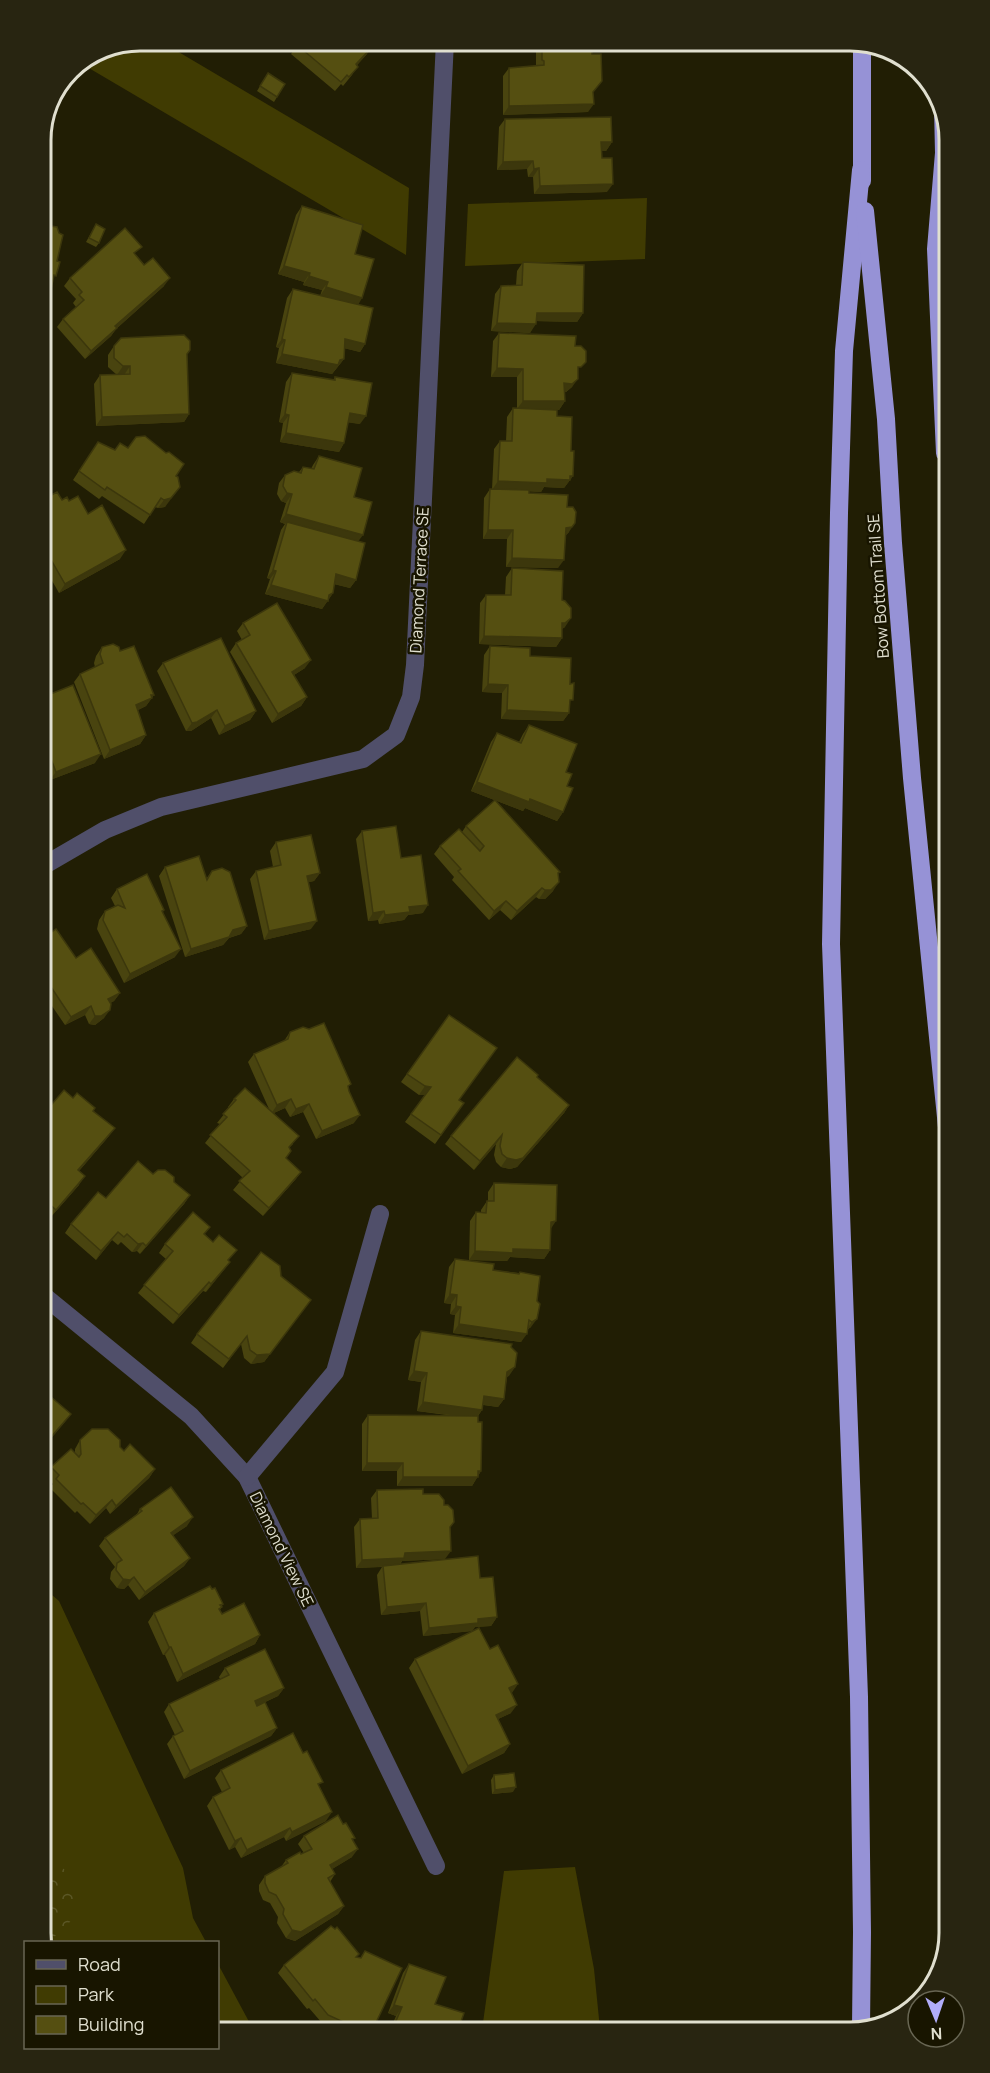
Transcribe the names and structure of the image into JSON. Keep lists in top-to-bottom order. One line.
{"streets":{"highway":["Bow Bottom Trail SE"],"street":["Diamond Terrace SE","Diamond View SE"]},"legend":["Road","Park","Building"],"north":"bottom"}
